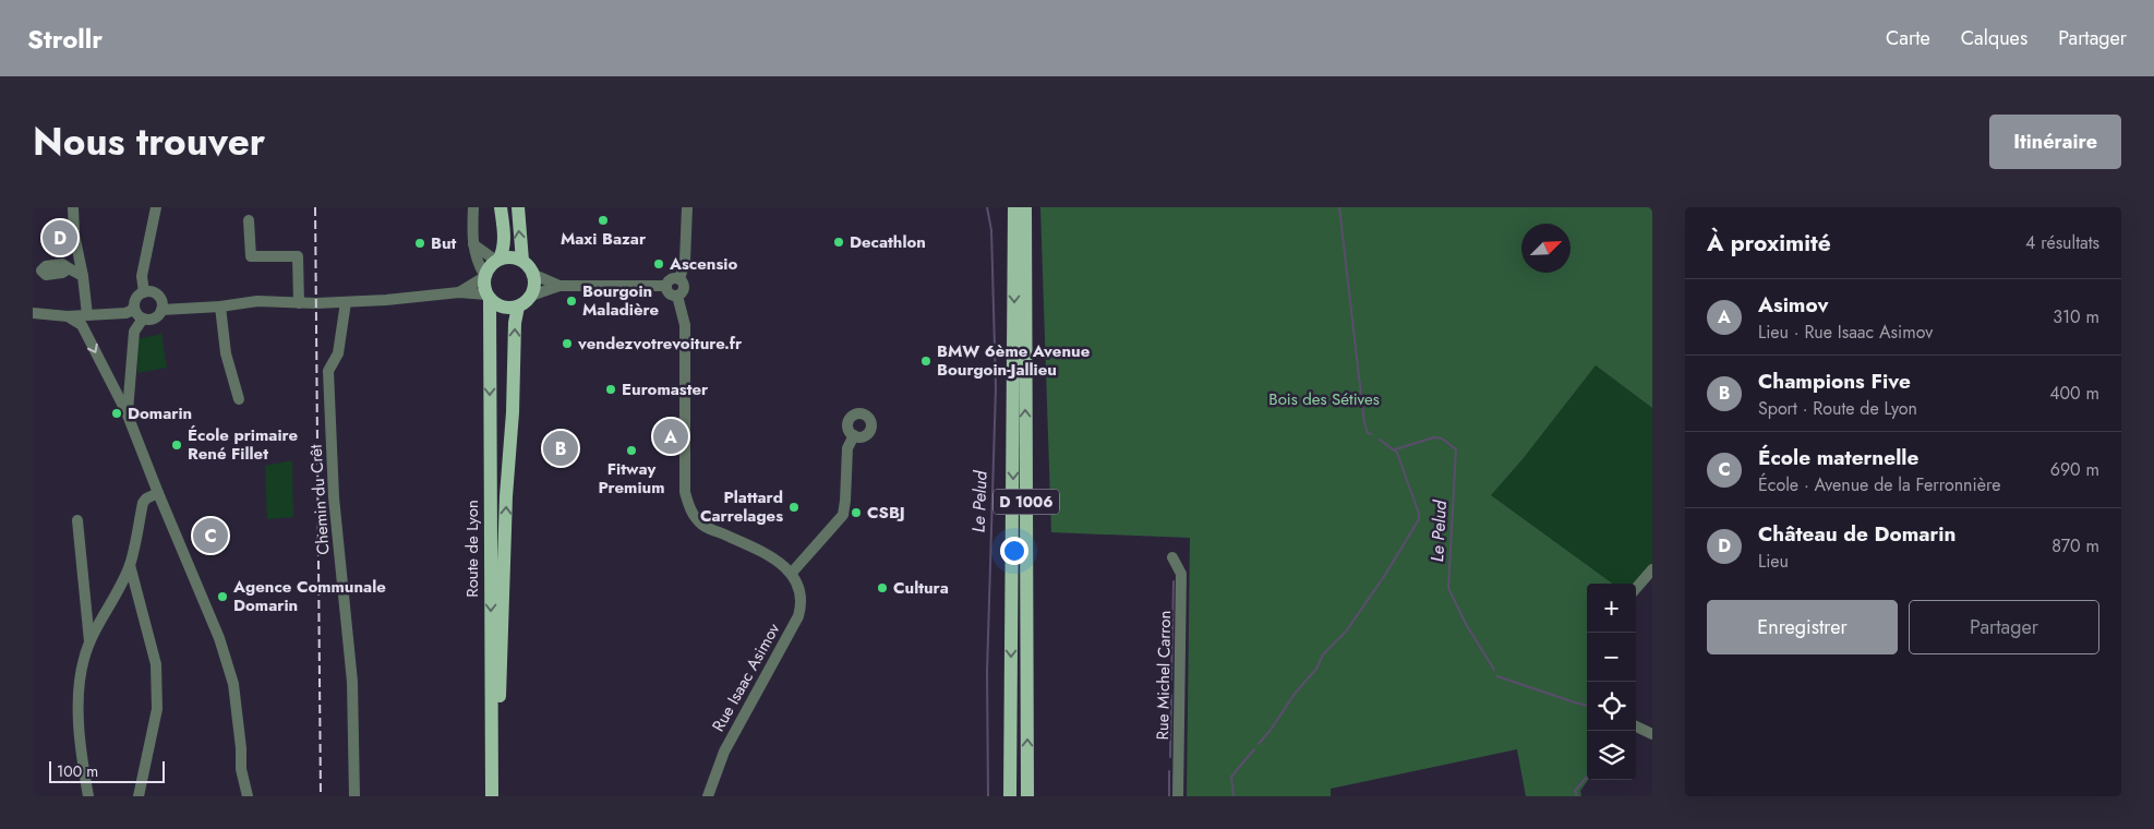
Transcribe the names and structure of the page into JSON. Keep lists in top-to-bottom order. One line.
{"streets":{"main road":["D 1006","Route de Lyon"],"street":["Chemin du Crêt","Rue Michel Carron","Rue Isaac Asimov"]},"water":["Le Pelud"],"parks":["Bois des Sétives"],"places":["Maxi Bazar","Decathlon","But","Ascensio","Bourgoin Maladière","vendezvotrevoiture.fr","BMW 6ème Avenue Bourgoin-Jallieu","Euromaster","Domarin","École primaire René Fillet","Fitway Premium","Plattard Carrelages","CSBJ","Cultura","Agence Communale Domarin"],"scale_bar":"100 m","north":"top right","page":{"header":"Strollr","nav":["Carte","Calques","Partager"],"title":"Nous trouver","buttons":["Itinéraire",["Enregistrer","Partager"]],"heading":["À proximité","4 résultats"],"pins":["D","A","B","C"],"list":[{"mark":"A","name":"Asimov","note":"Lieu · Rue Isaac Asimov","value":"310 m"},{"mark":"B","name":"Champions Five","note":"Sport · Route de Lyon","value":"400 m"},{"mark":"C","name":"École maternelle","note":"École · Avenue de la Ferronnière","value":"690 m"},{"mark":"D","name":"Château de Domarin","note":"Lieu","value":"870 m"}],"map_buttons":["+","−"],"scale":"100 m"}}
